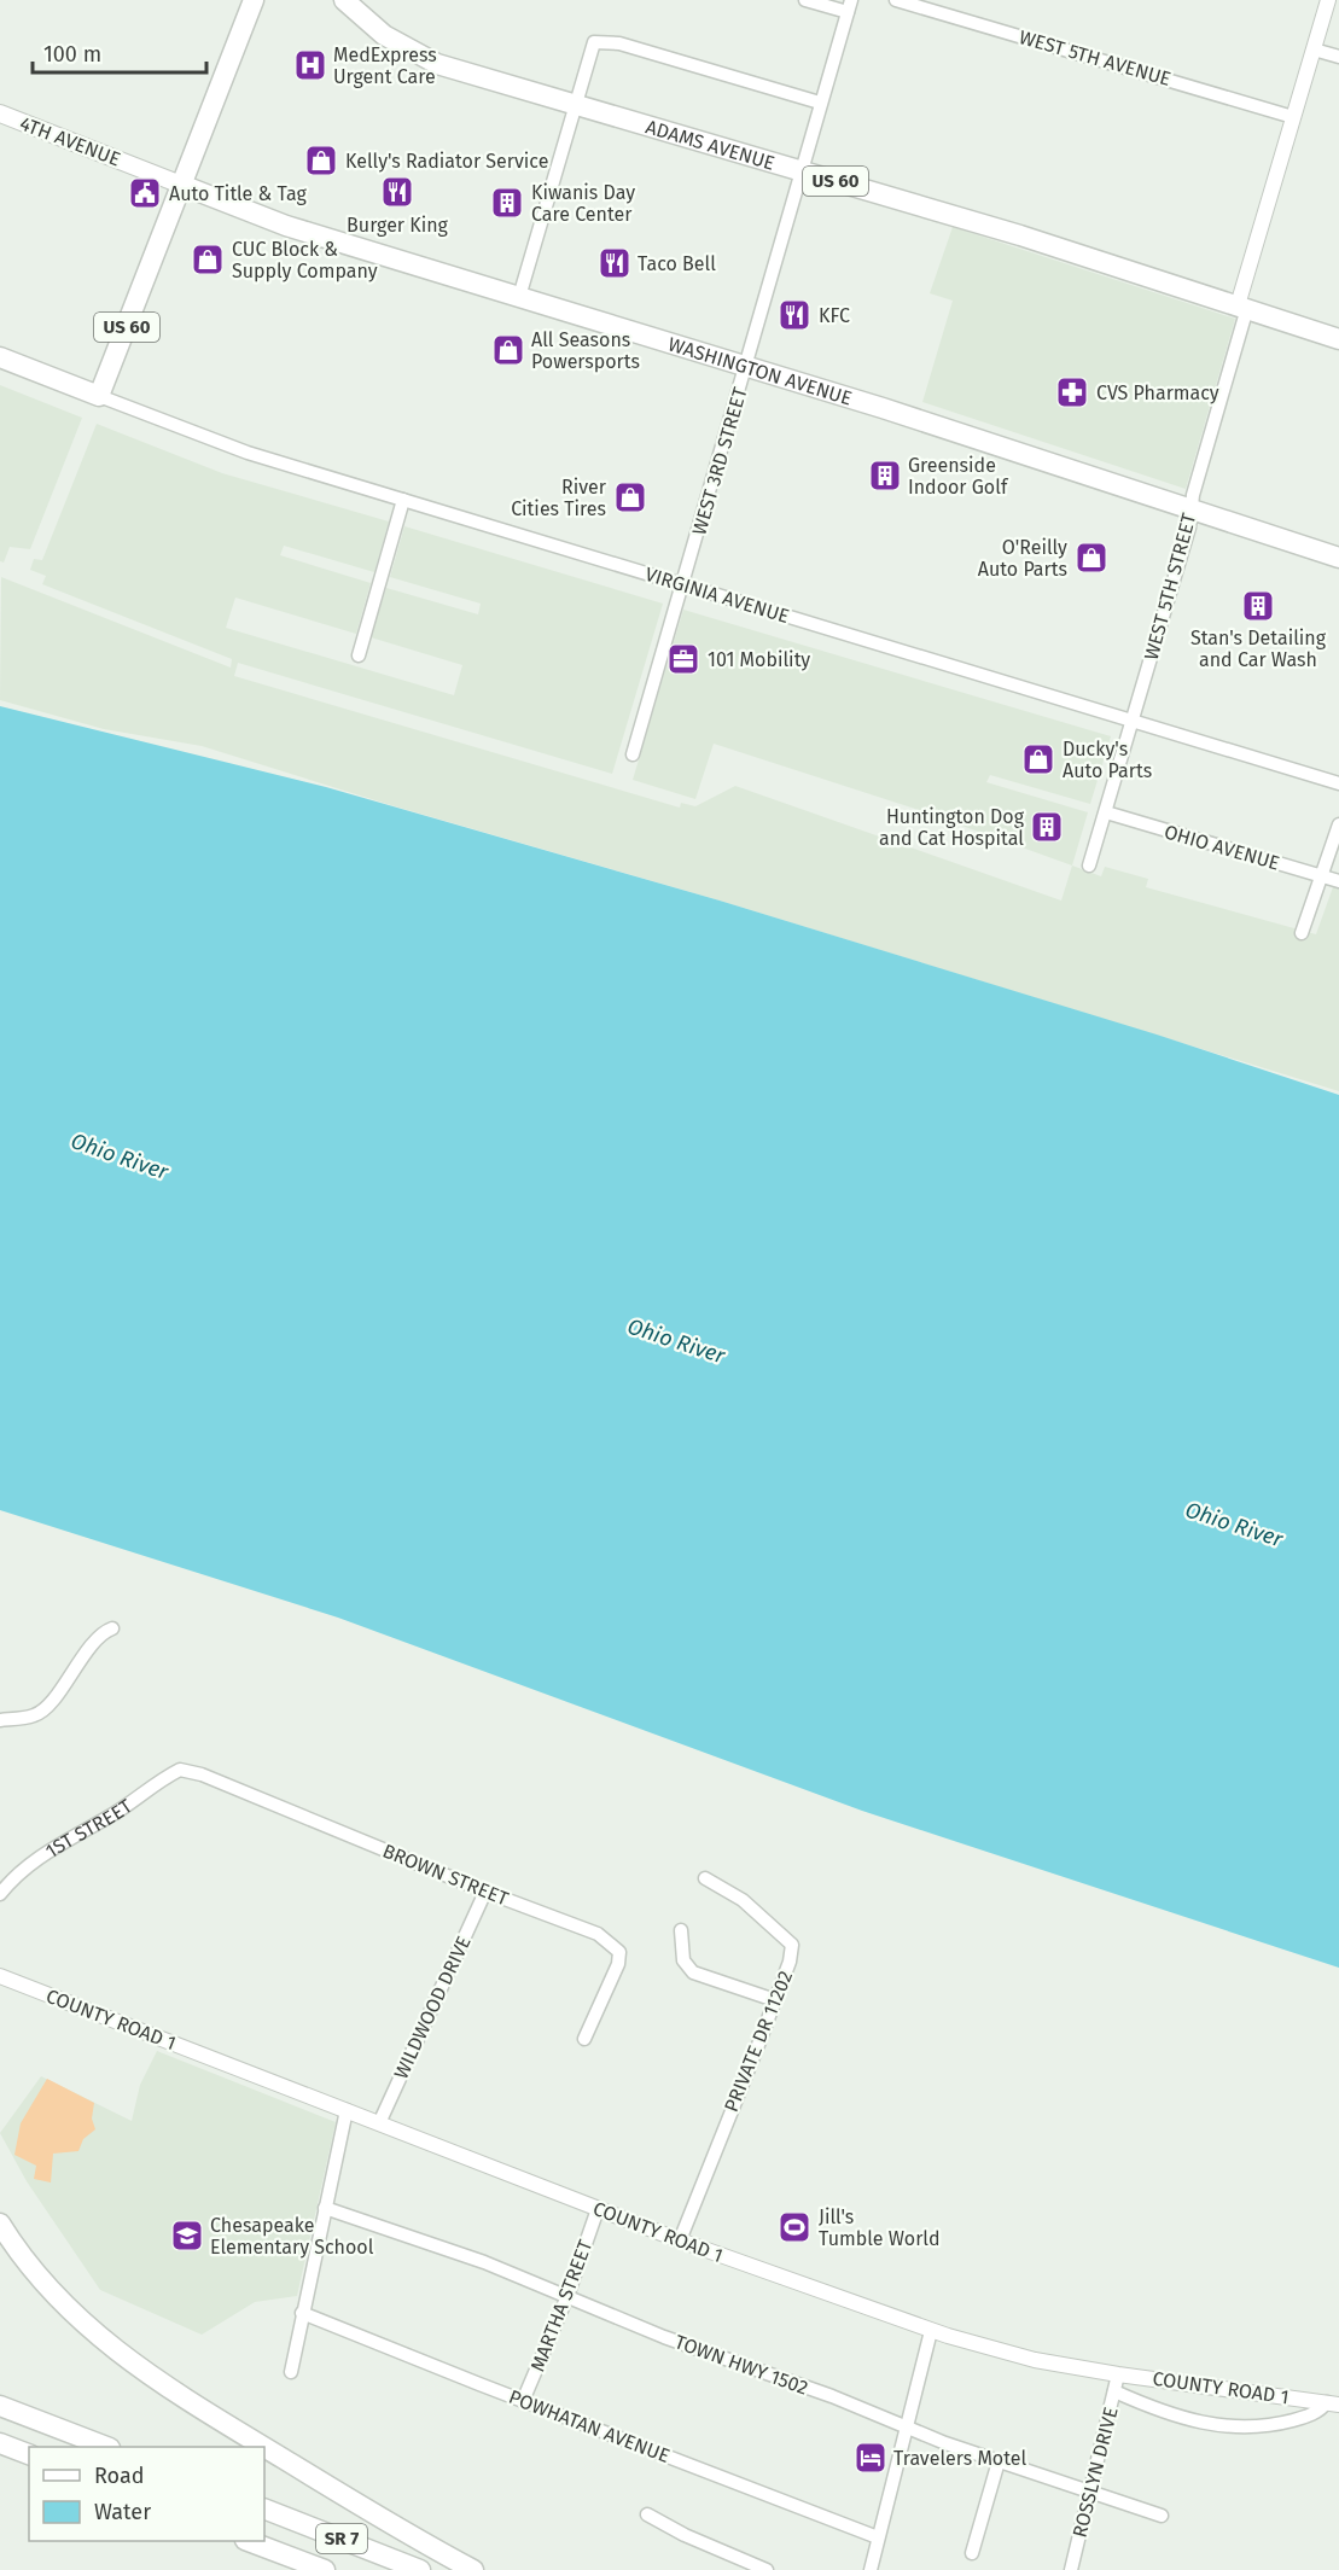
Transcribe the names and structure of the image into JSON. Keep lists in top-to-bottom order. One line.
{"streets":{"main road":["4TH AVENUE","ADAMS AVENUE","US 60","WASHINGTON AVENUE","SR 7"],"street":["WEST 5TH AVENUE","WEST 3RD STREET","WEST 5TH STREET","VIRGINIA AVENUE","OHIO AVENUE","1ST STREET","BROWN STREET","WILDWOOD DRIVE","COUNTY ROAD 1","PRIVATE DR 11202","MARTHA STREET","TOWN HWY 1502","POWHATAN AVENUE","ROSSLYN DRIVE"]},"crossings":[["WEST 5TH AVENUE","WEST 5TH STREET"],["4TH AVENUE","US 60"],["4TH AVENUE","WASHINGTON AVENUE"],["ADAMS AVENUE","WEST 3RD STREET"],["ADAMS AVENUE","WEST 5TH STREET"],["US 60","WASHINGTON AVENUE"],["US 60","VIRGINIA AVENUE"],["WASHINGTON AVENUE","WEST 3RD STREET"],["WASHINGTON AVENUE","WEST 5TH STREET"],["WEST 3RD STREET","VIRGINIA AVENUE"],["WEST 5TH STREET","VIRGINIA AVENUE"],["WEST 5TH STREET","OHIO AVENUE"],["1ST STREET","BROWN STREET"],["BROWN STREET","WILDWOOD DRIVE"],["WILDWOOD DRIVE","COUNTY ROAD 1"],["COUNTY ROAD 1","PRIVATE DR 11202"],["COUNTY ROAD 1","MARTHA STREET"],["COUNTY ROAD 1","ROSSLYN DRIVE"],["MARTHA STREET","TOWN HWY 1502"],["MARTHA STREET","POWHATAN AVENUE"],["TOWN HWY 1502","ROSSLYN DRIVE"]],"water":["Ohio River"],"places":{"hospital":["MedExpress Urgent Care"],"shop":["Kelly's Radiator Service","CUC Block & Supply Company","All Seasons Powersports","River Cities Tires","O'Reilly Auto Parts","Ducky's Auto Parts"],"restaurant":["Burger King","Taco Bell","KFC"],"public building":["Auto Title & Tag"],"building":["Kiwanis Day Care Center","Greenside Indoor Golf","Stan's Detailing and Car Wash","Huntington Dog and Cat Hospital"],"pharmacy":["CVS Pharmacy"],"office":["101 Mobility"],"sports":["Jill's Tumble World"],"school or university":["Chesapeake Elementary School"],"hotel":["Travelers Motel"]},"legend":["Road","Water"],"scale_bar":"100 m"}
